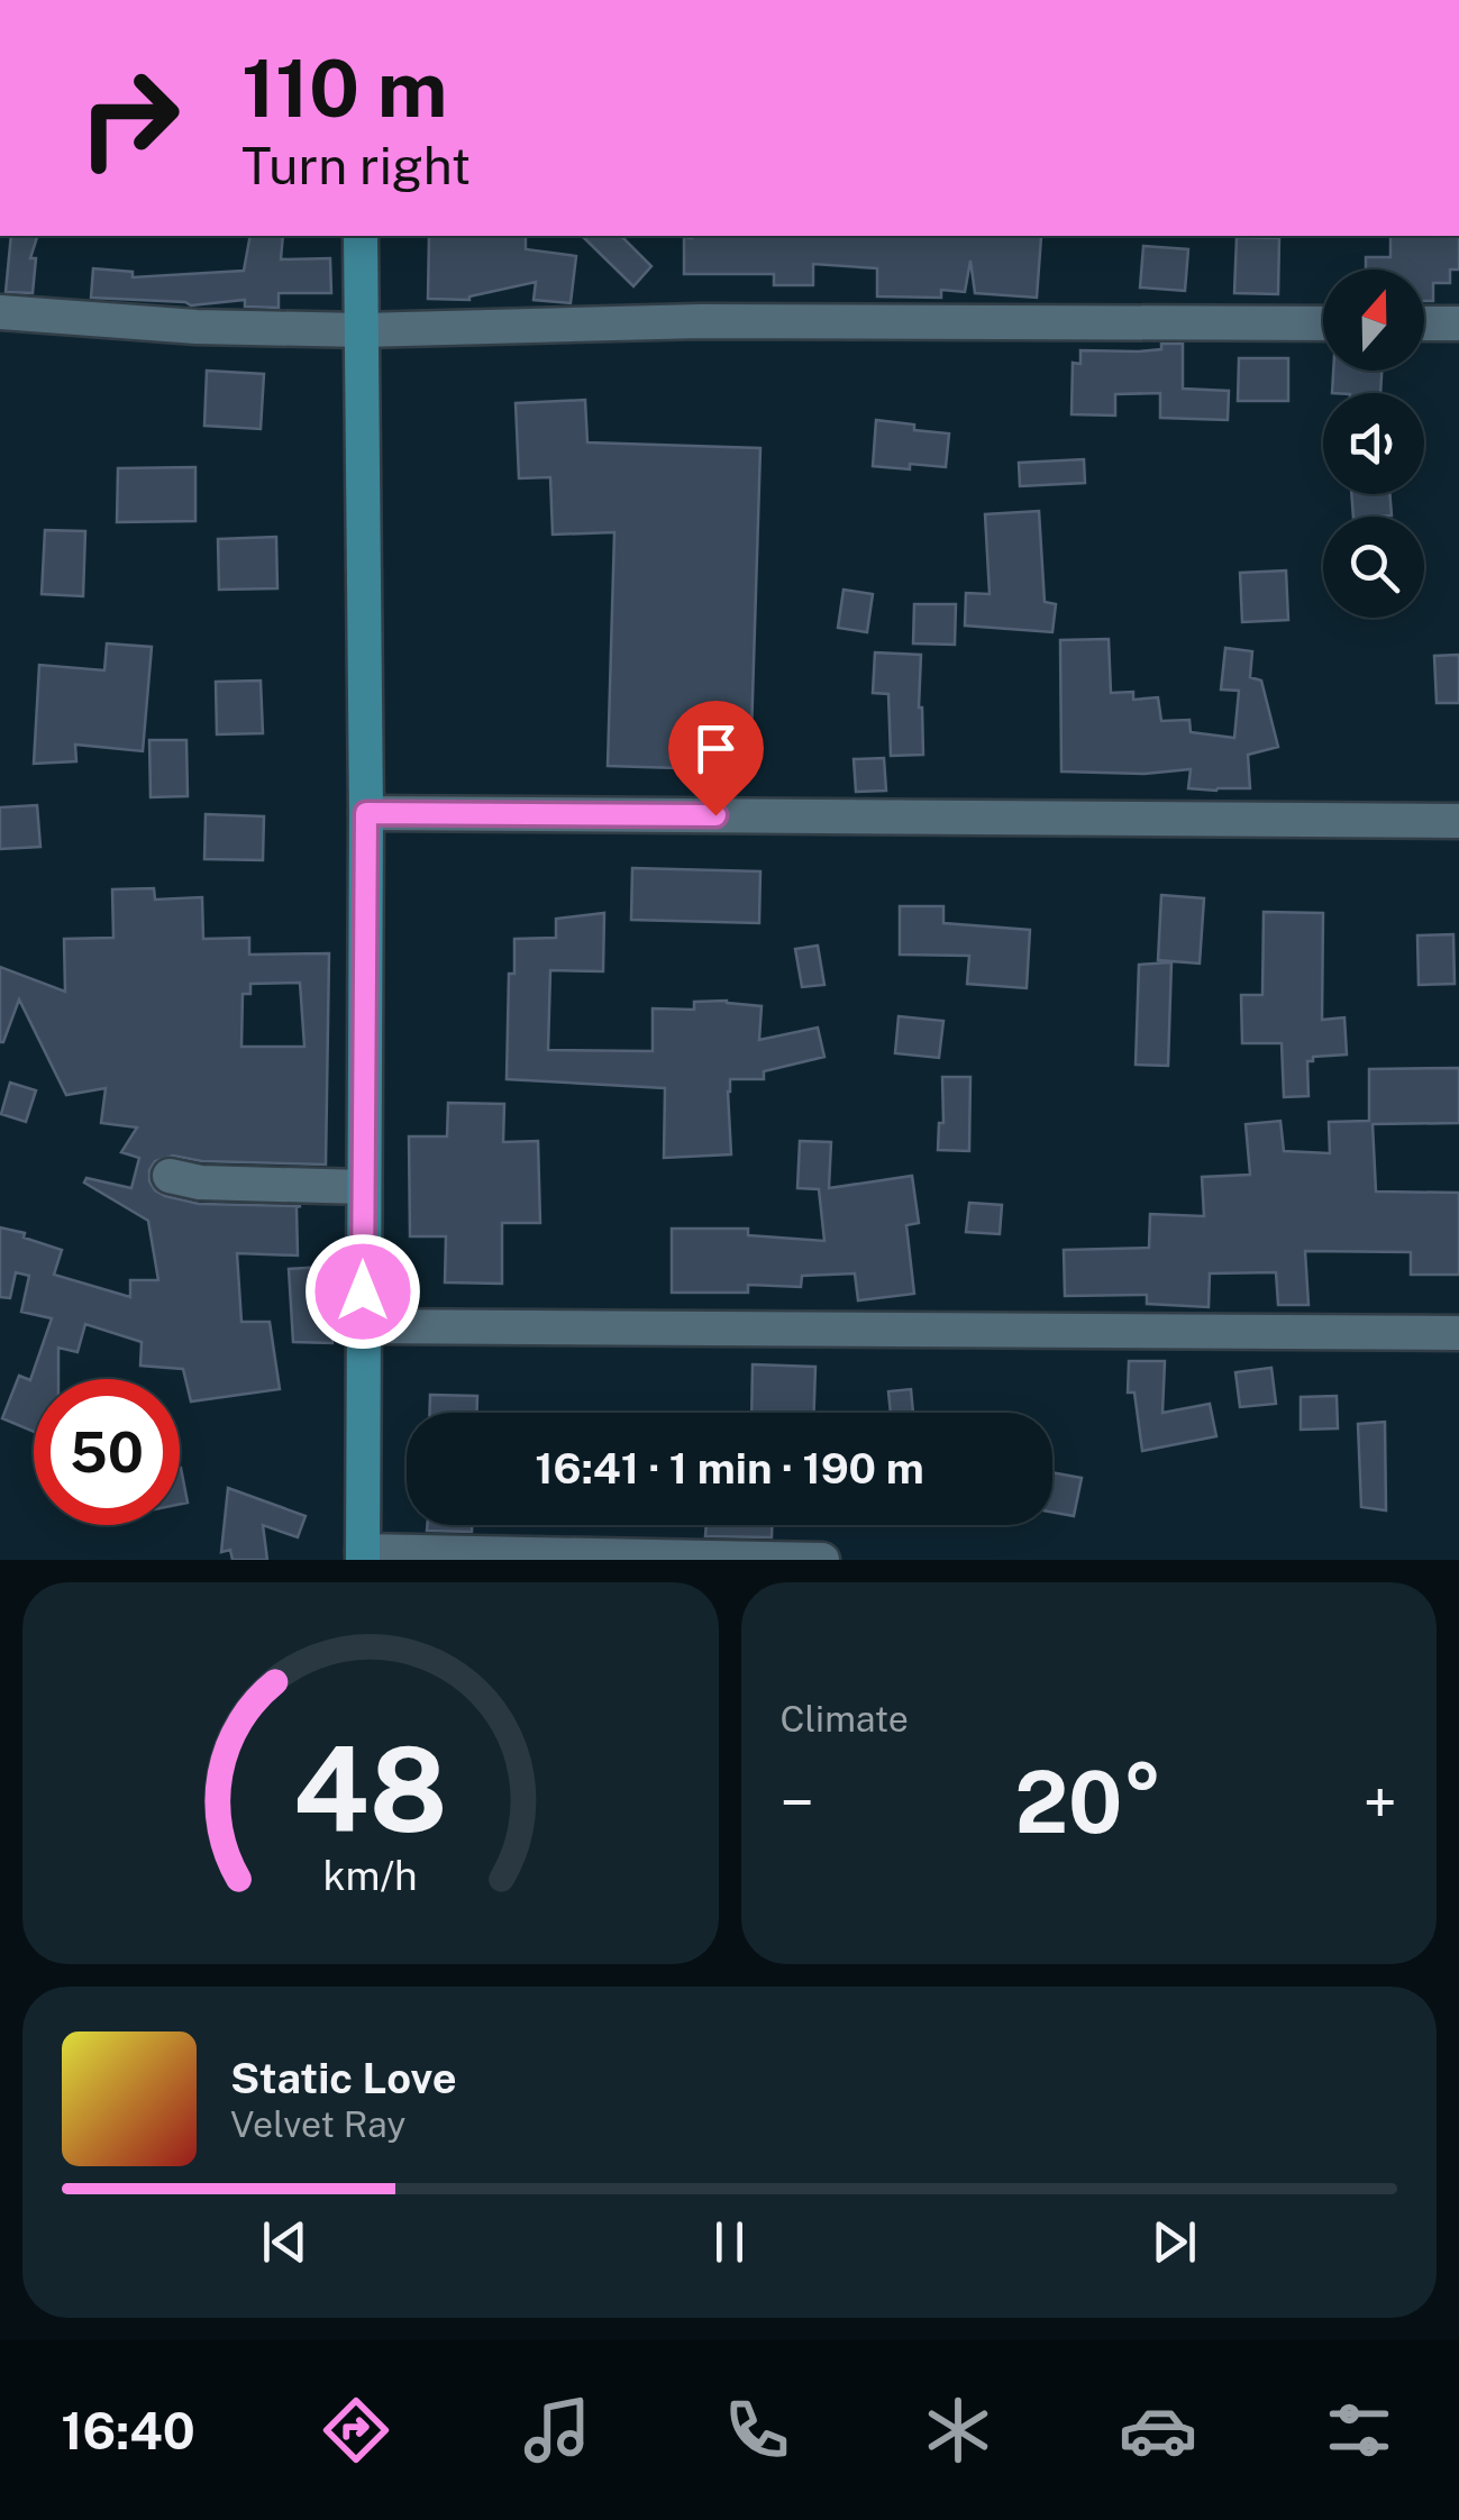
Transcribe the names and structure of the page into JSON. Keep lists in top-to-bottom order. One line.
{"north":"top","page":{"turn":["110 m","Turn right"],"limit":"50","trip":"16:41 · 1 min · 190 m","tile":"Climate","heat":["−","20°","+"],"song":["Static Love","Velvet Ray"],"tabs":"16:40","gauge":["48","km/h"]}}
